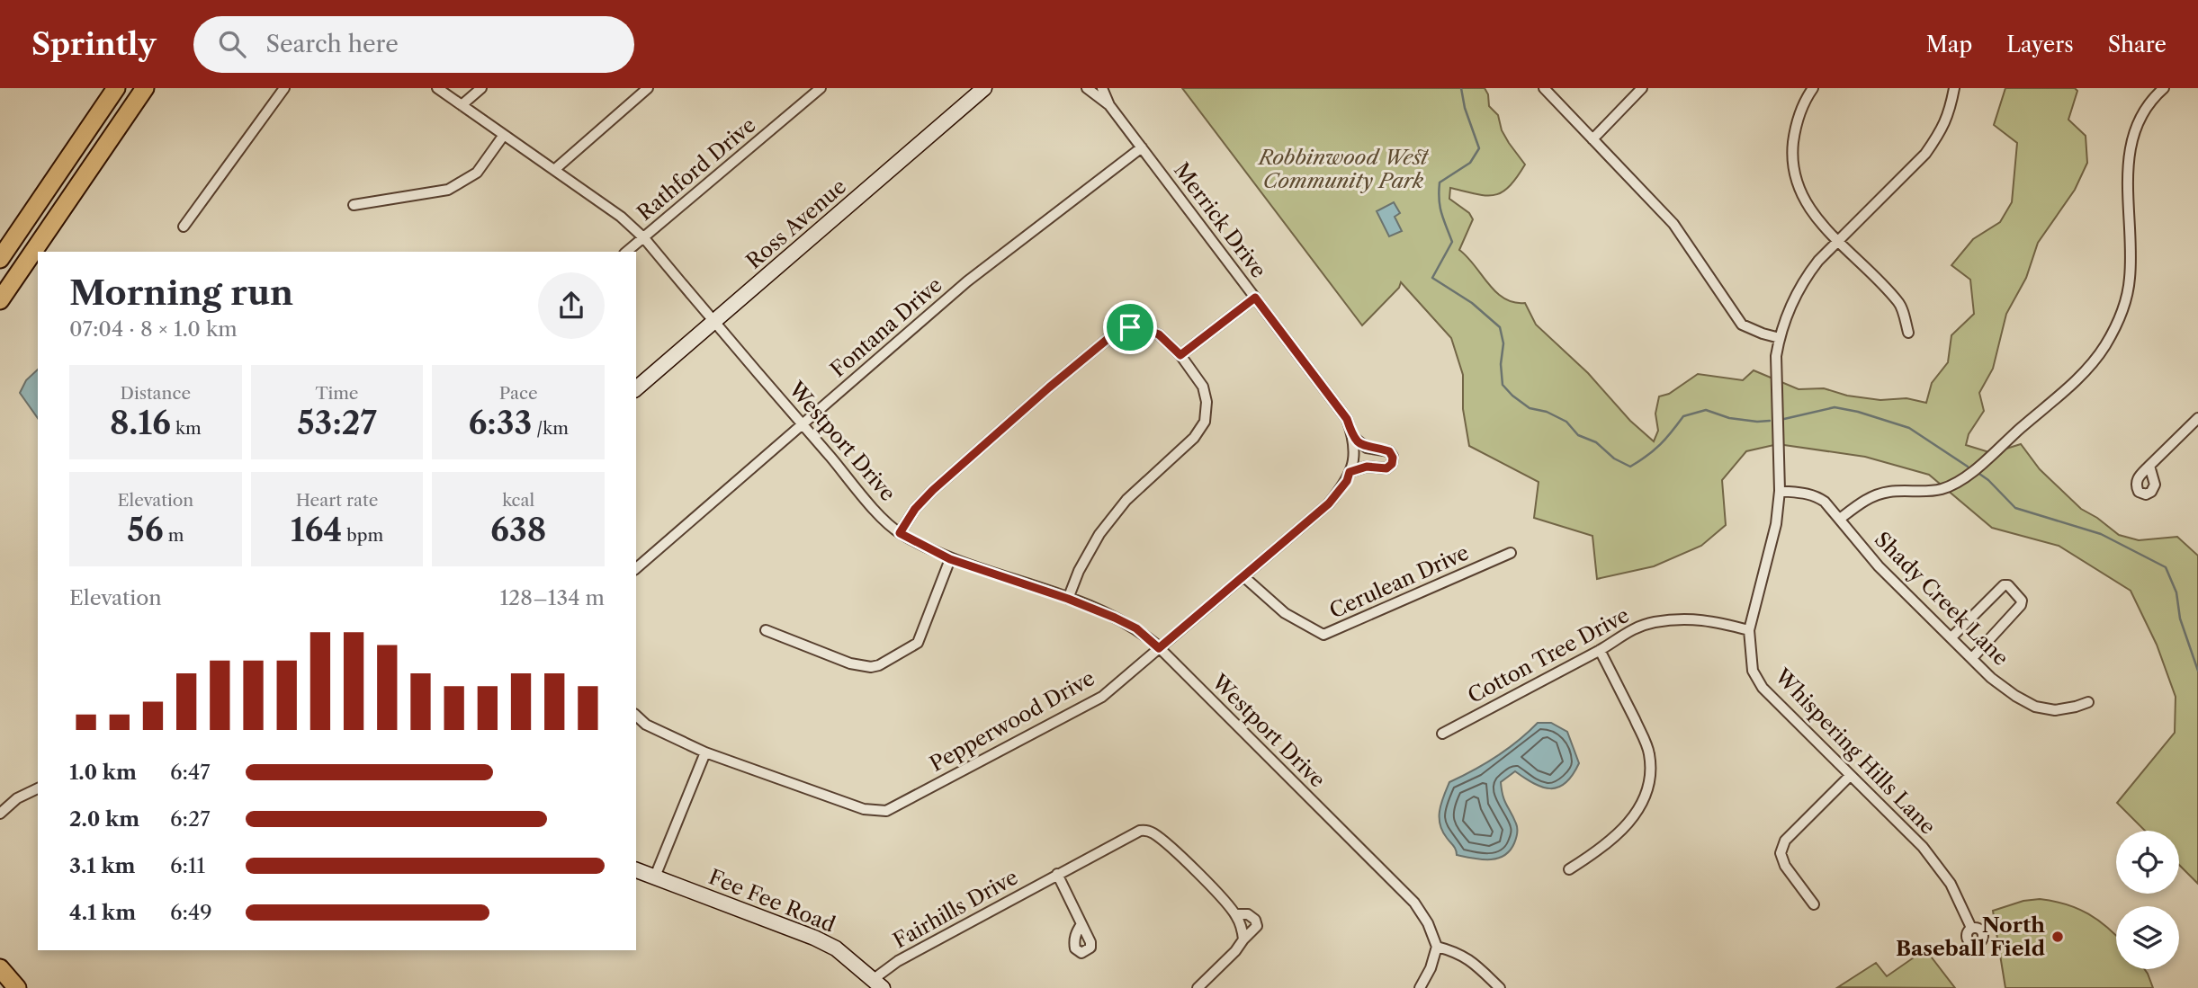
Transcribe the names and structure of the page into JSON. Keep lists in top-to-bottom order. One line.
{"streets":{"street":["Rathford Drive","Merrick Drive","Ross Avenue","Fontana Drive","Westport Drive","Cerulean Drive","Shady Creek Lane","Cotton Tree Drive","Pepperwood Drive","Whispering Hills Lane","Fee Fee Road","Fairhills Drive"]},"crossings":[["Rathford Drive","Westport Drive"],["Merrick Drive","Fontana Drive"],["Merrick Drive","Pepperwood Drive"],["Ross Avenue","Westport Drive"],["Fontana Drive","Westport Drive"],["Westport Drive","Pepperwood Drive"],["Cerulean Drive","Pepperwood Drive"],["Shady Creek Lane","Whispering Hills Lane"],["Cotton Tree Drive","Whispering Hills Lane"],["Fee Fee Road","Fairhills Drive"]],"parks":["Robbinwood West Community Park"],"places":["North Baseball Field"],"page":{"header":"Sprintly","search":"Search here","nav":["Map","Layers","Share"],"heading":["Morning run","07:04 · 8 × 1.0 km"],"stats":[["Distance","8.16 km"],["Time","53:27"],["Pace","6:33 /km"],["Elevation","56 m"],["Heart rate","164 bpm"],["kcal","638"]],"chart":["Elevation","128–134 m"],"list":[{"name":"1.0 km","note":"6:47"},{"name":"2.0 km","note":"6:27"},{"name":"3.1 km","note":"6:11"},{"name":"4.1 km","note":"6:49"}]}}
